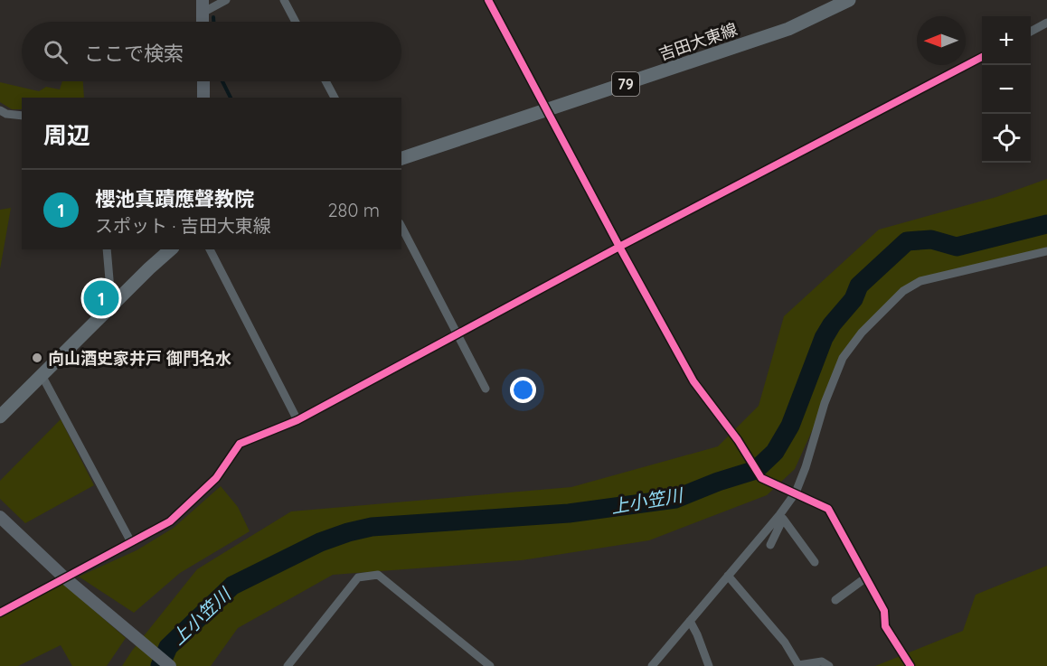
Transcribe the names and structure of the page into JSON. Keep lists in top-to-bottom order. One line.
{"streets":{"main road":["吉田大東線","79"]},"water":["上小笠川"],"places":["向山酒史家井戸 御門名水"],"north":"left","page":{"map_buttons":["+","−"],"search":"ここで検索","heading":"周辺","list":[{"mark":"1","name":"櫻池真蹟應聲教院","note":"スポット · 吉田大東線","value":"280 m"}],"pins":"1"}}
